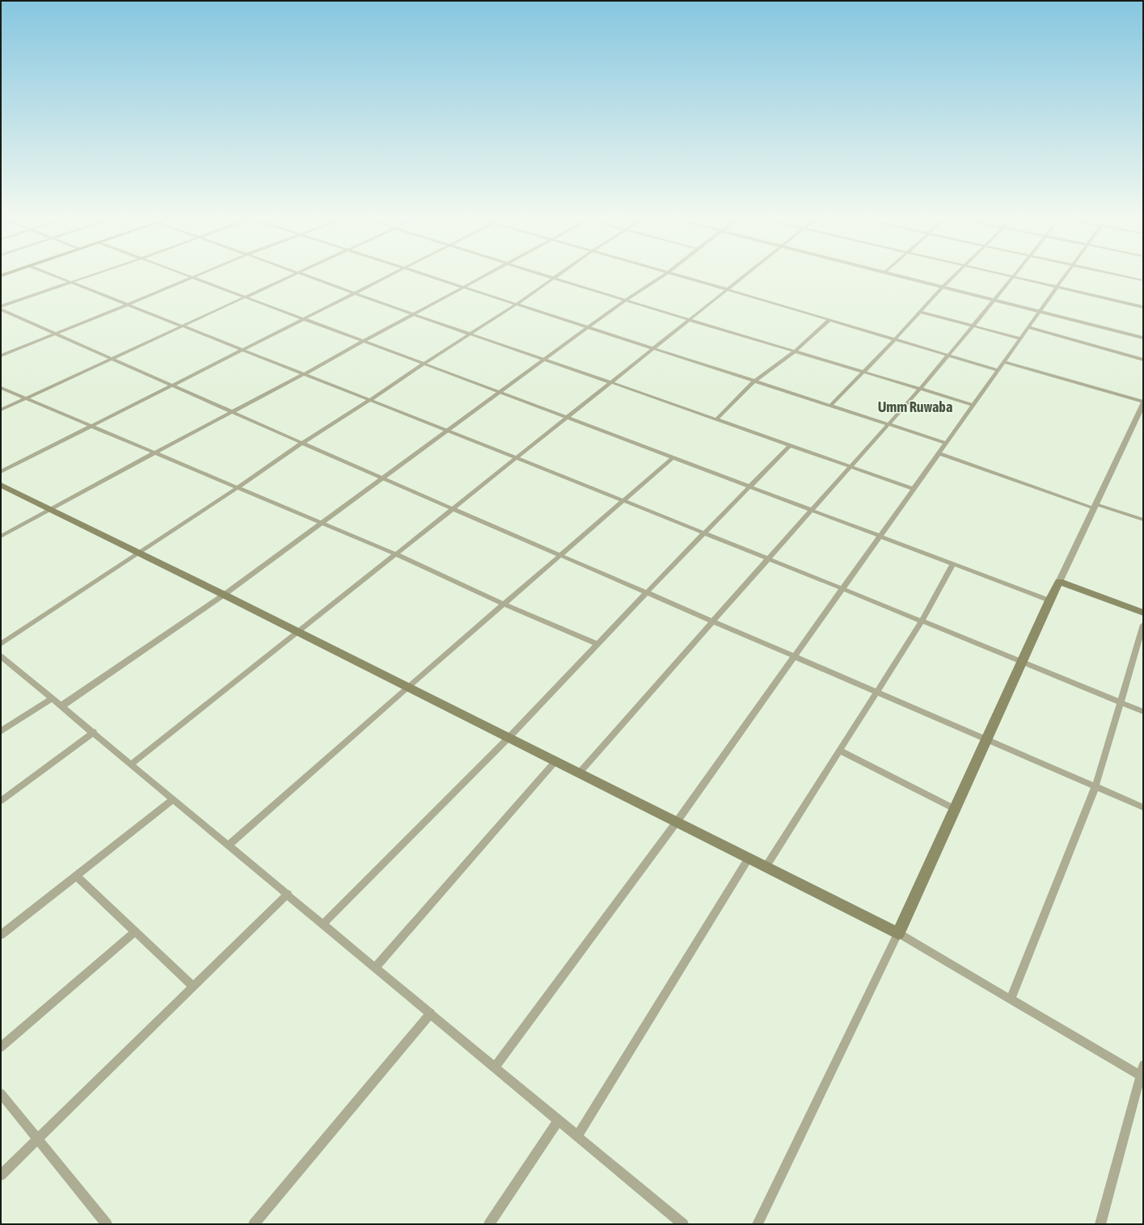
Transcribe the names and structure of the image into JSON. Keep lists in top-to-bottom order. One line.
{"districts":["Umm Ruwaba"]}
